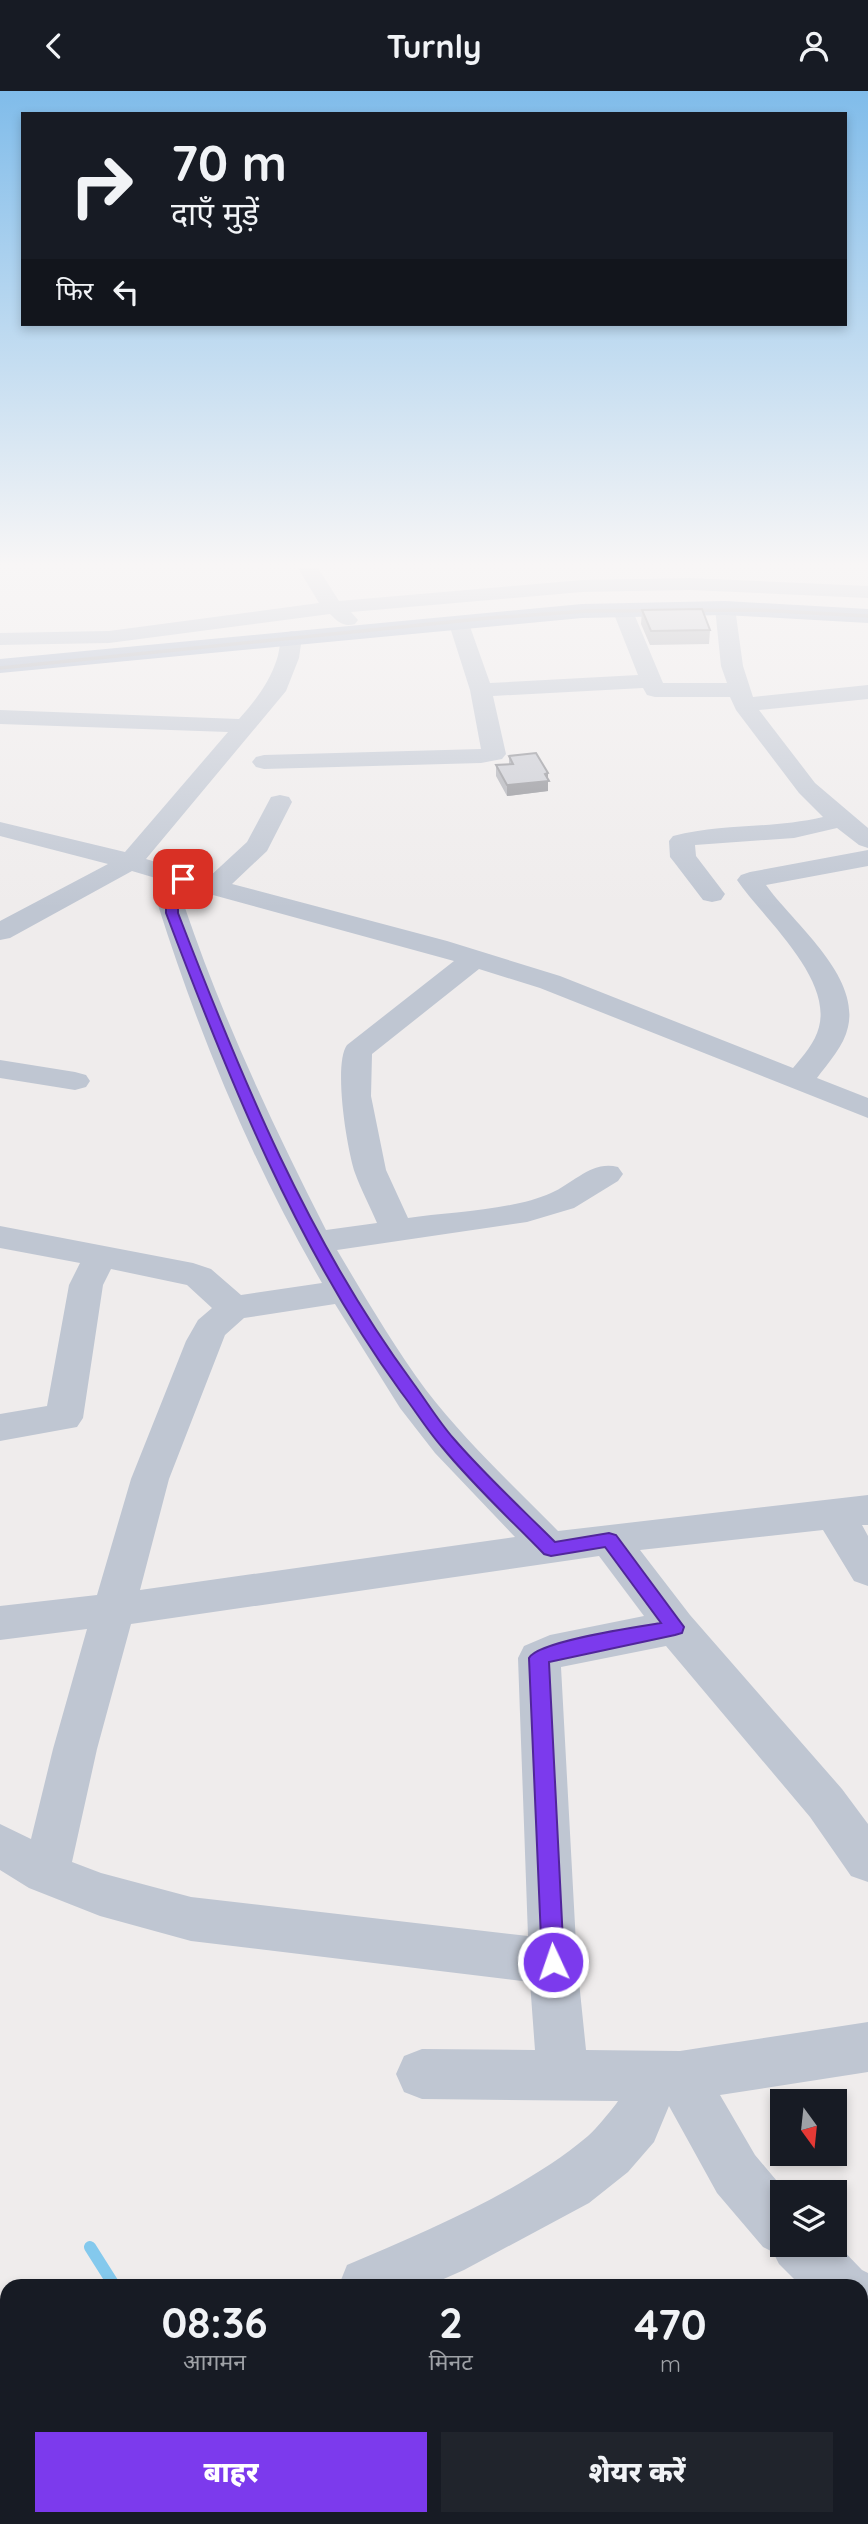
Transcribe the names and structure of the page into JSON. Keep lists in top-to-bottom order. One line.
{"north":"bottom","page":{"header":"Turnly","turn":["70 m","दाएँ मुड़ें"],"then":"फिर","eta":["08:36","आगमन","2","मिनट","470","m"],"buttons":["बाहर","शेयर करें"]}}
